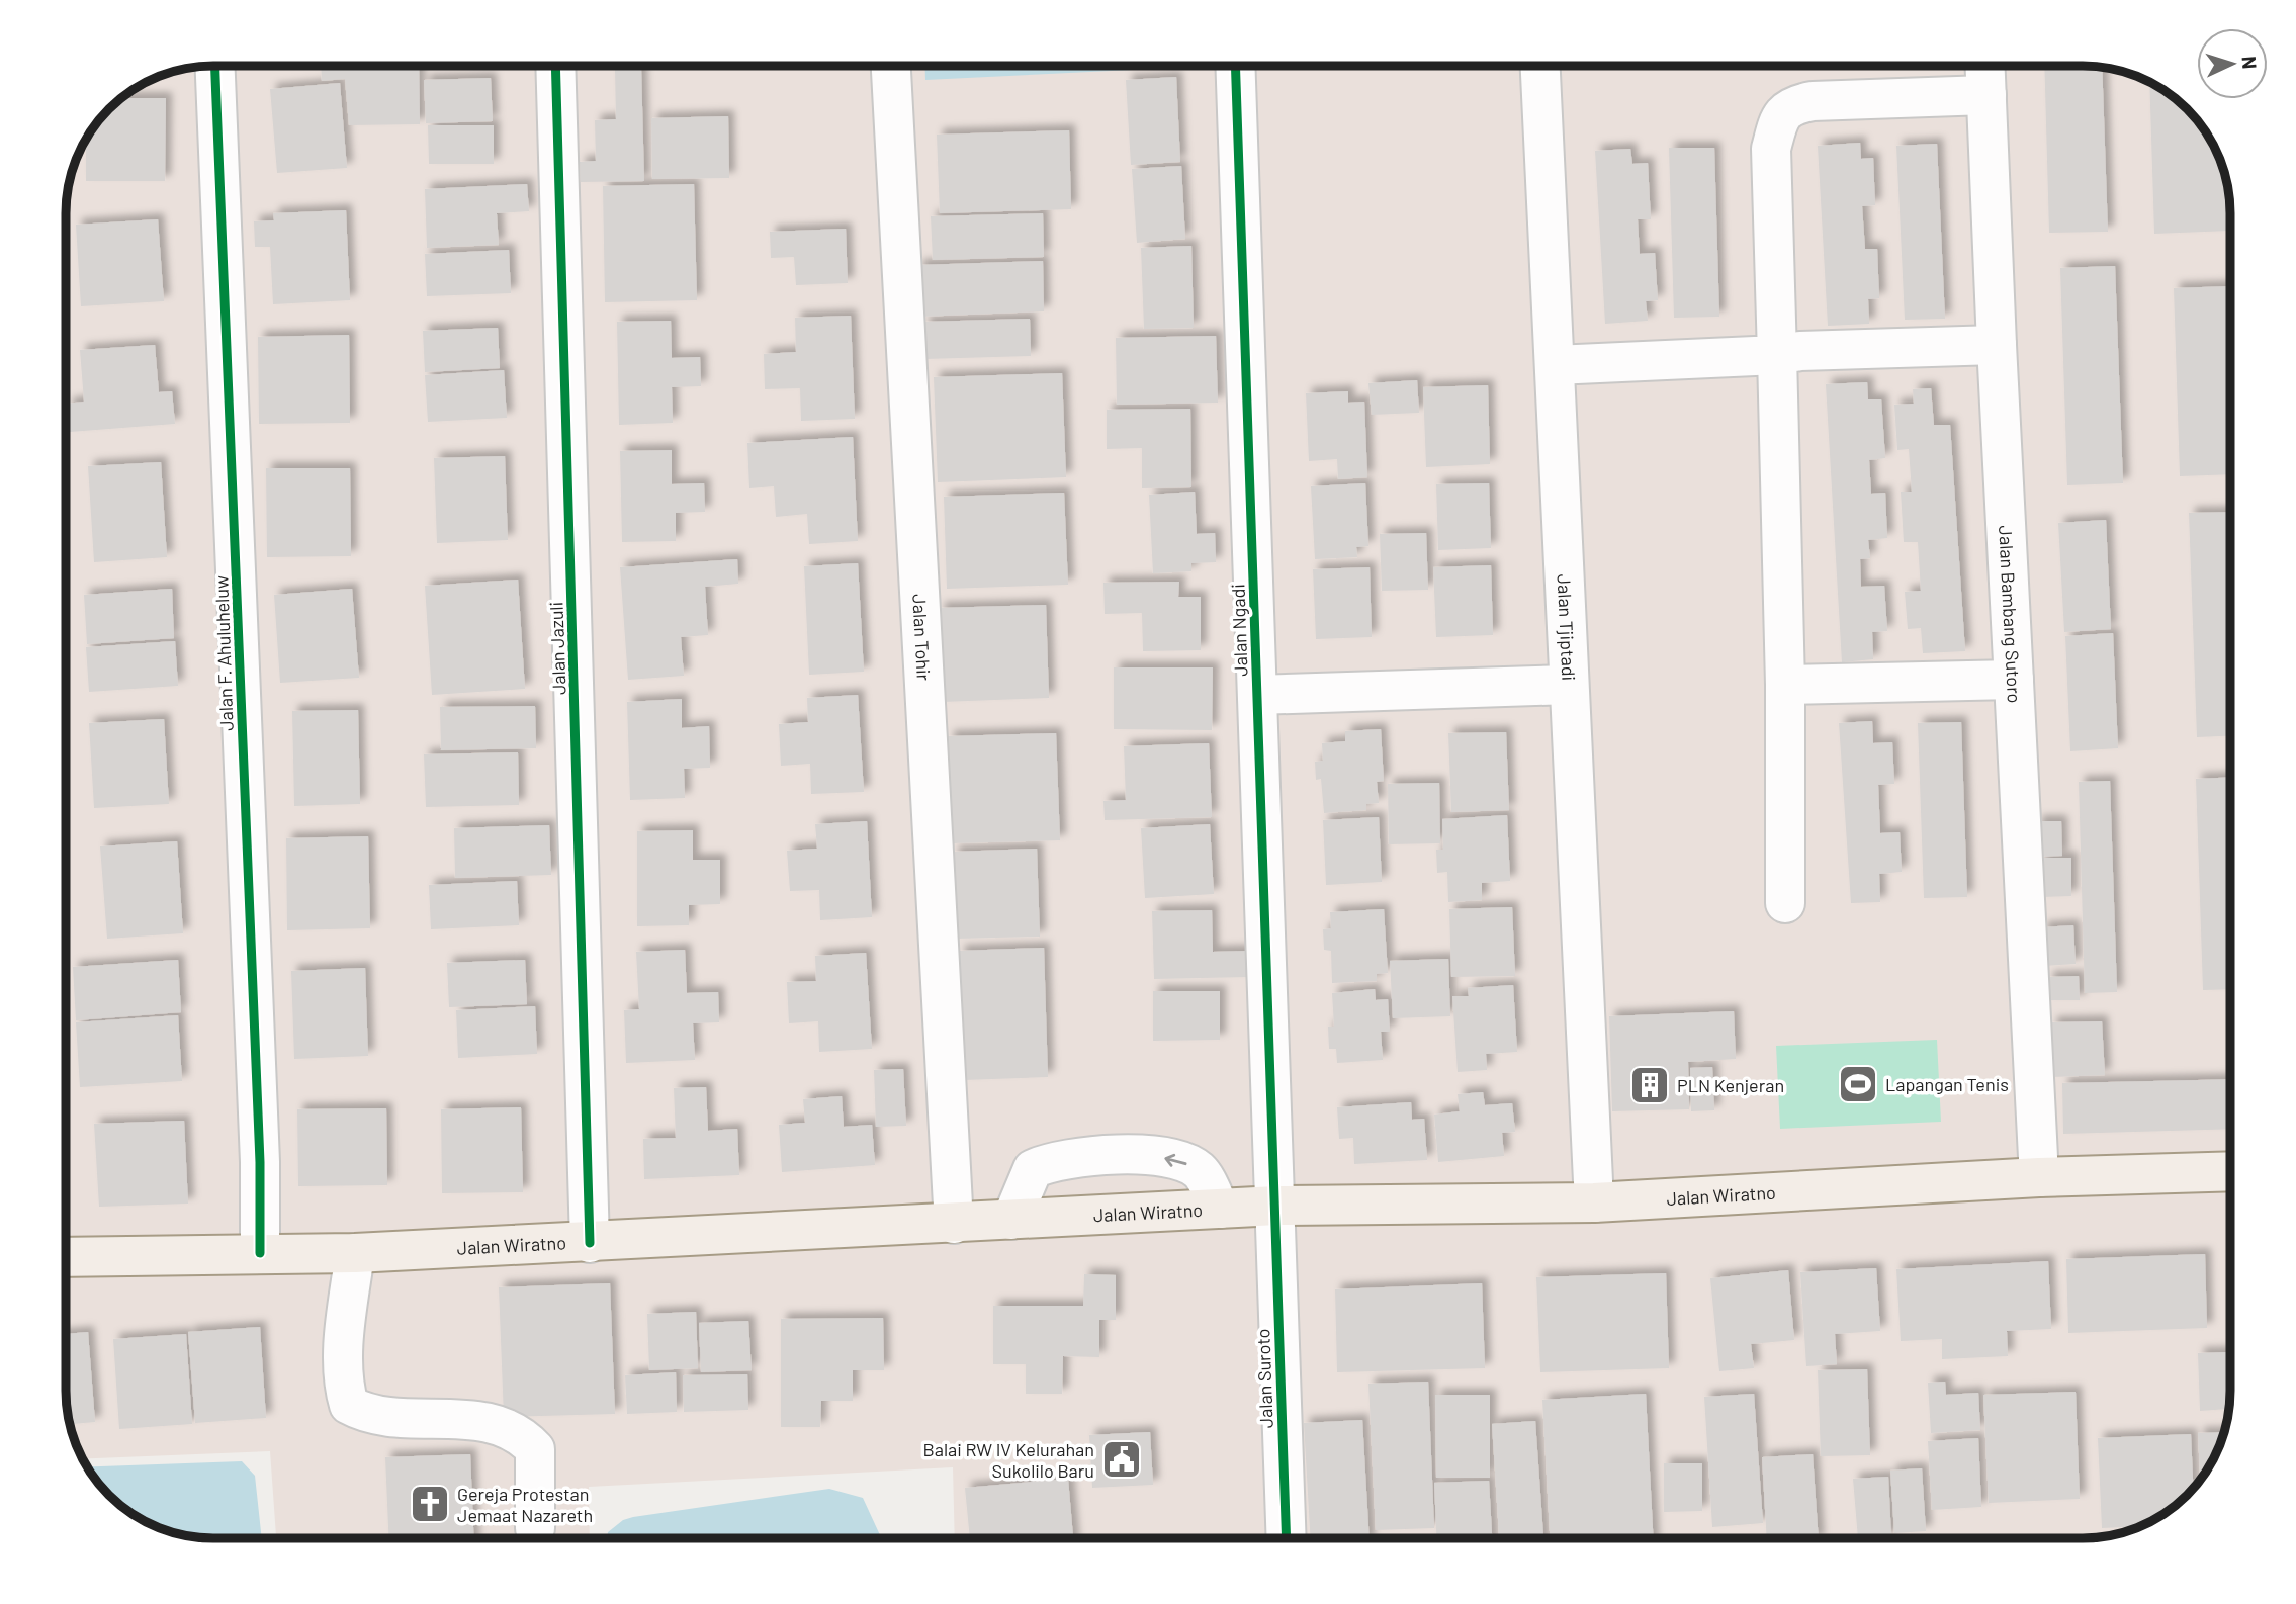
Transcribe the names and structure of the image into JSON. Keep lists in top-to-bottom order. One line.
{"streets":{"main road":["Jalan Wiratno"],"street":["Jalan Bambang Sutoro","Jalan Tjiptadi","Jalan Ngadi","Jalan Tohir","Jalan Jazuli","Jalan F. Ahuluheluw","Jalan Suroto"]},"crossings":[["Jalan Bambang Sutoro","Jalan Wiratno"],["Jalan Tjiptadi","Jalan Wiratno"],["Jalan Ngadi","Jalan Wiratno"],["Jalan Ngadi","Jalan Suroto"],["Jalan Tohir","Jalan Wiratno"],["Jalan Jazuli","Jalan Wiratno"],["Jalan F. Ahuluheluw","Jalan Wiratno"],["Jalan Wiratno","Jalan Suroto"]],"places":{"sports":["Lapangan Tenis"],"building":["PLN Kenjeran"],"public building":["Balai RW IV Kelurahan Sukolilo Baru"],"church":["Gereja Protestan Jemaat Nazareth"]},"north":"right"}
